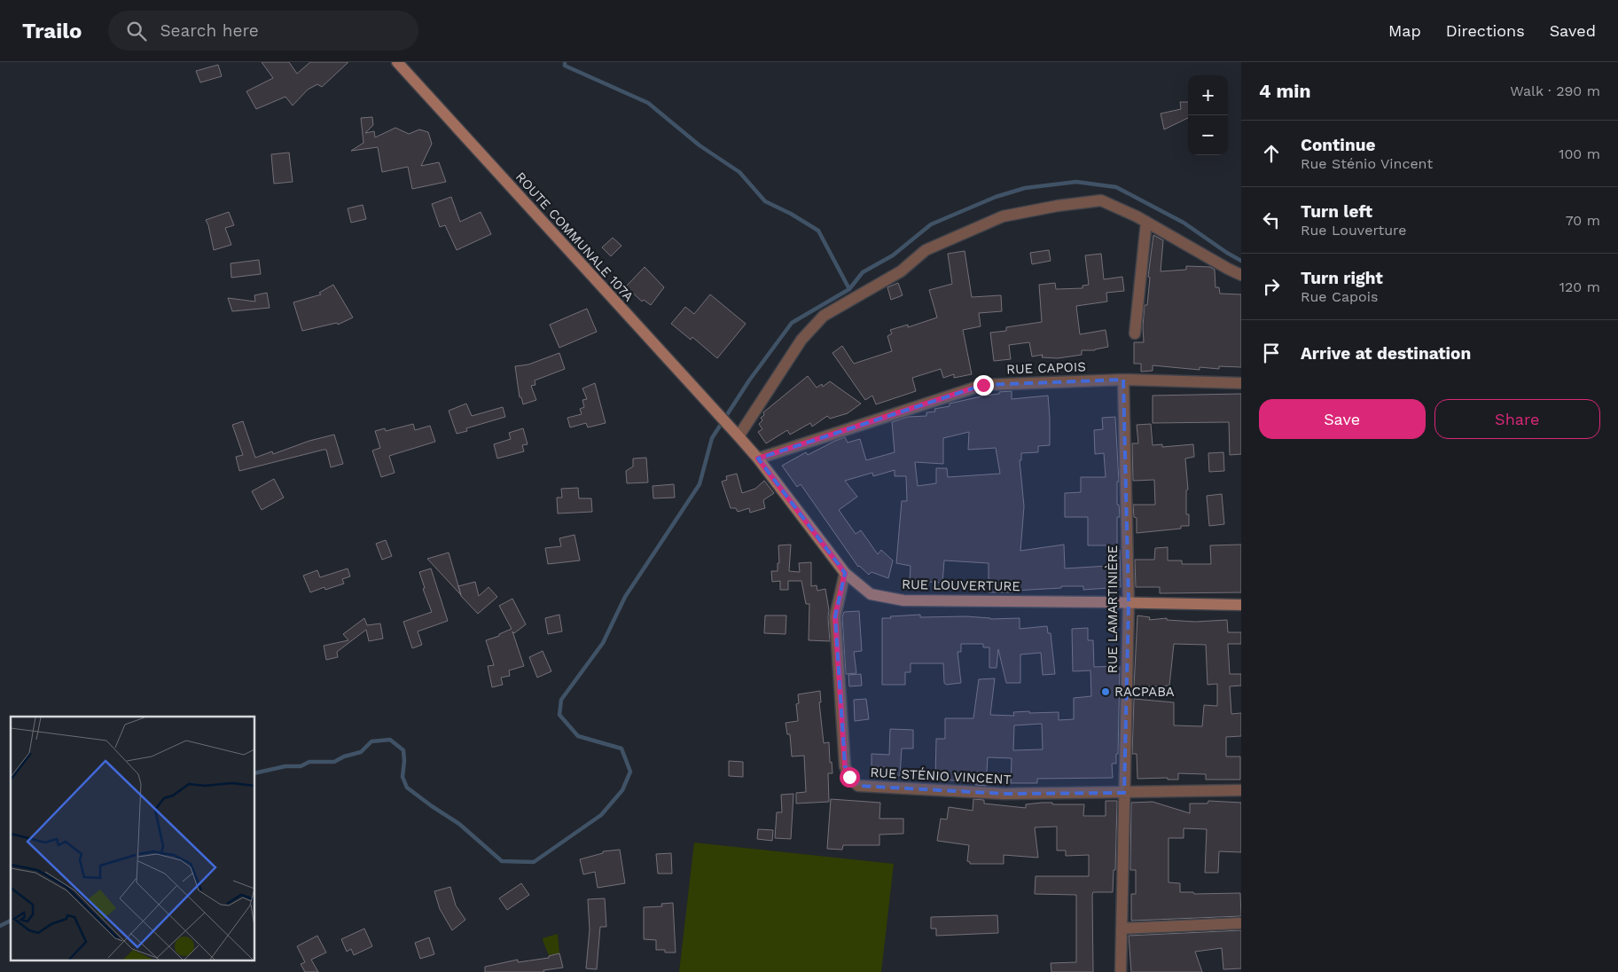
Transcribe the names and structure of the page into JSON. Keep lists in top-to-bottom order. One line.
{"streets":{"main road":["ROUTE COMMUNALE 107A","RUE LOUVERTURE"],"street":["RUE CAPOIS","RUE LAMARTINIÈRE","RUE STÉNIO VINCENT"]},"crossings":[["ROUTE COMMUNALE 107A","RUE LOUVERTURE"],["RUE CAPOIS","RUE LOUVERTURE"],["RUE CAPOIS","RUE LAMARTINIÈRE"],["RUE LOUVERTURE","RUE LAMARTINIÈRE"],["RUE LOUVERTURE","RUE STÉNIO VINCENT"],["RUE LAMARTINIÈRE","RUE STÉNIO VINCENT"]],"places":["RACPABA"],"page":{"header":"Trailo","search":"Search here","nav":["Map","Directions","Saved"],"heading":["4 min","Walk · 290 m"],"map_buttons":["+","−"],"list":[["Continue","Rue Sténio Vincent","100 m"],["Turn left","Rue Louverture","70 m"],["Turn right","Rue Capois","120 m"],"Arrive at destination"],"buttons":["Save","Share"]}}
